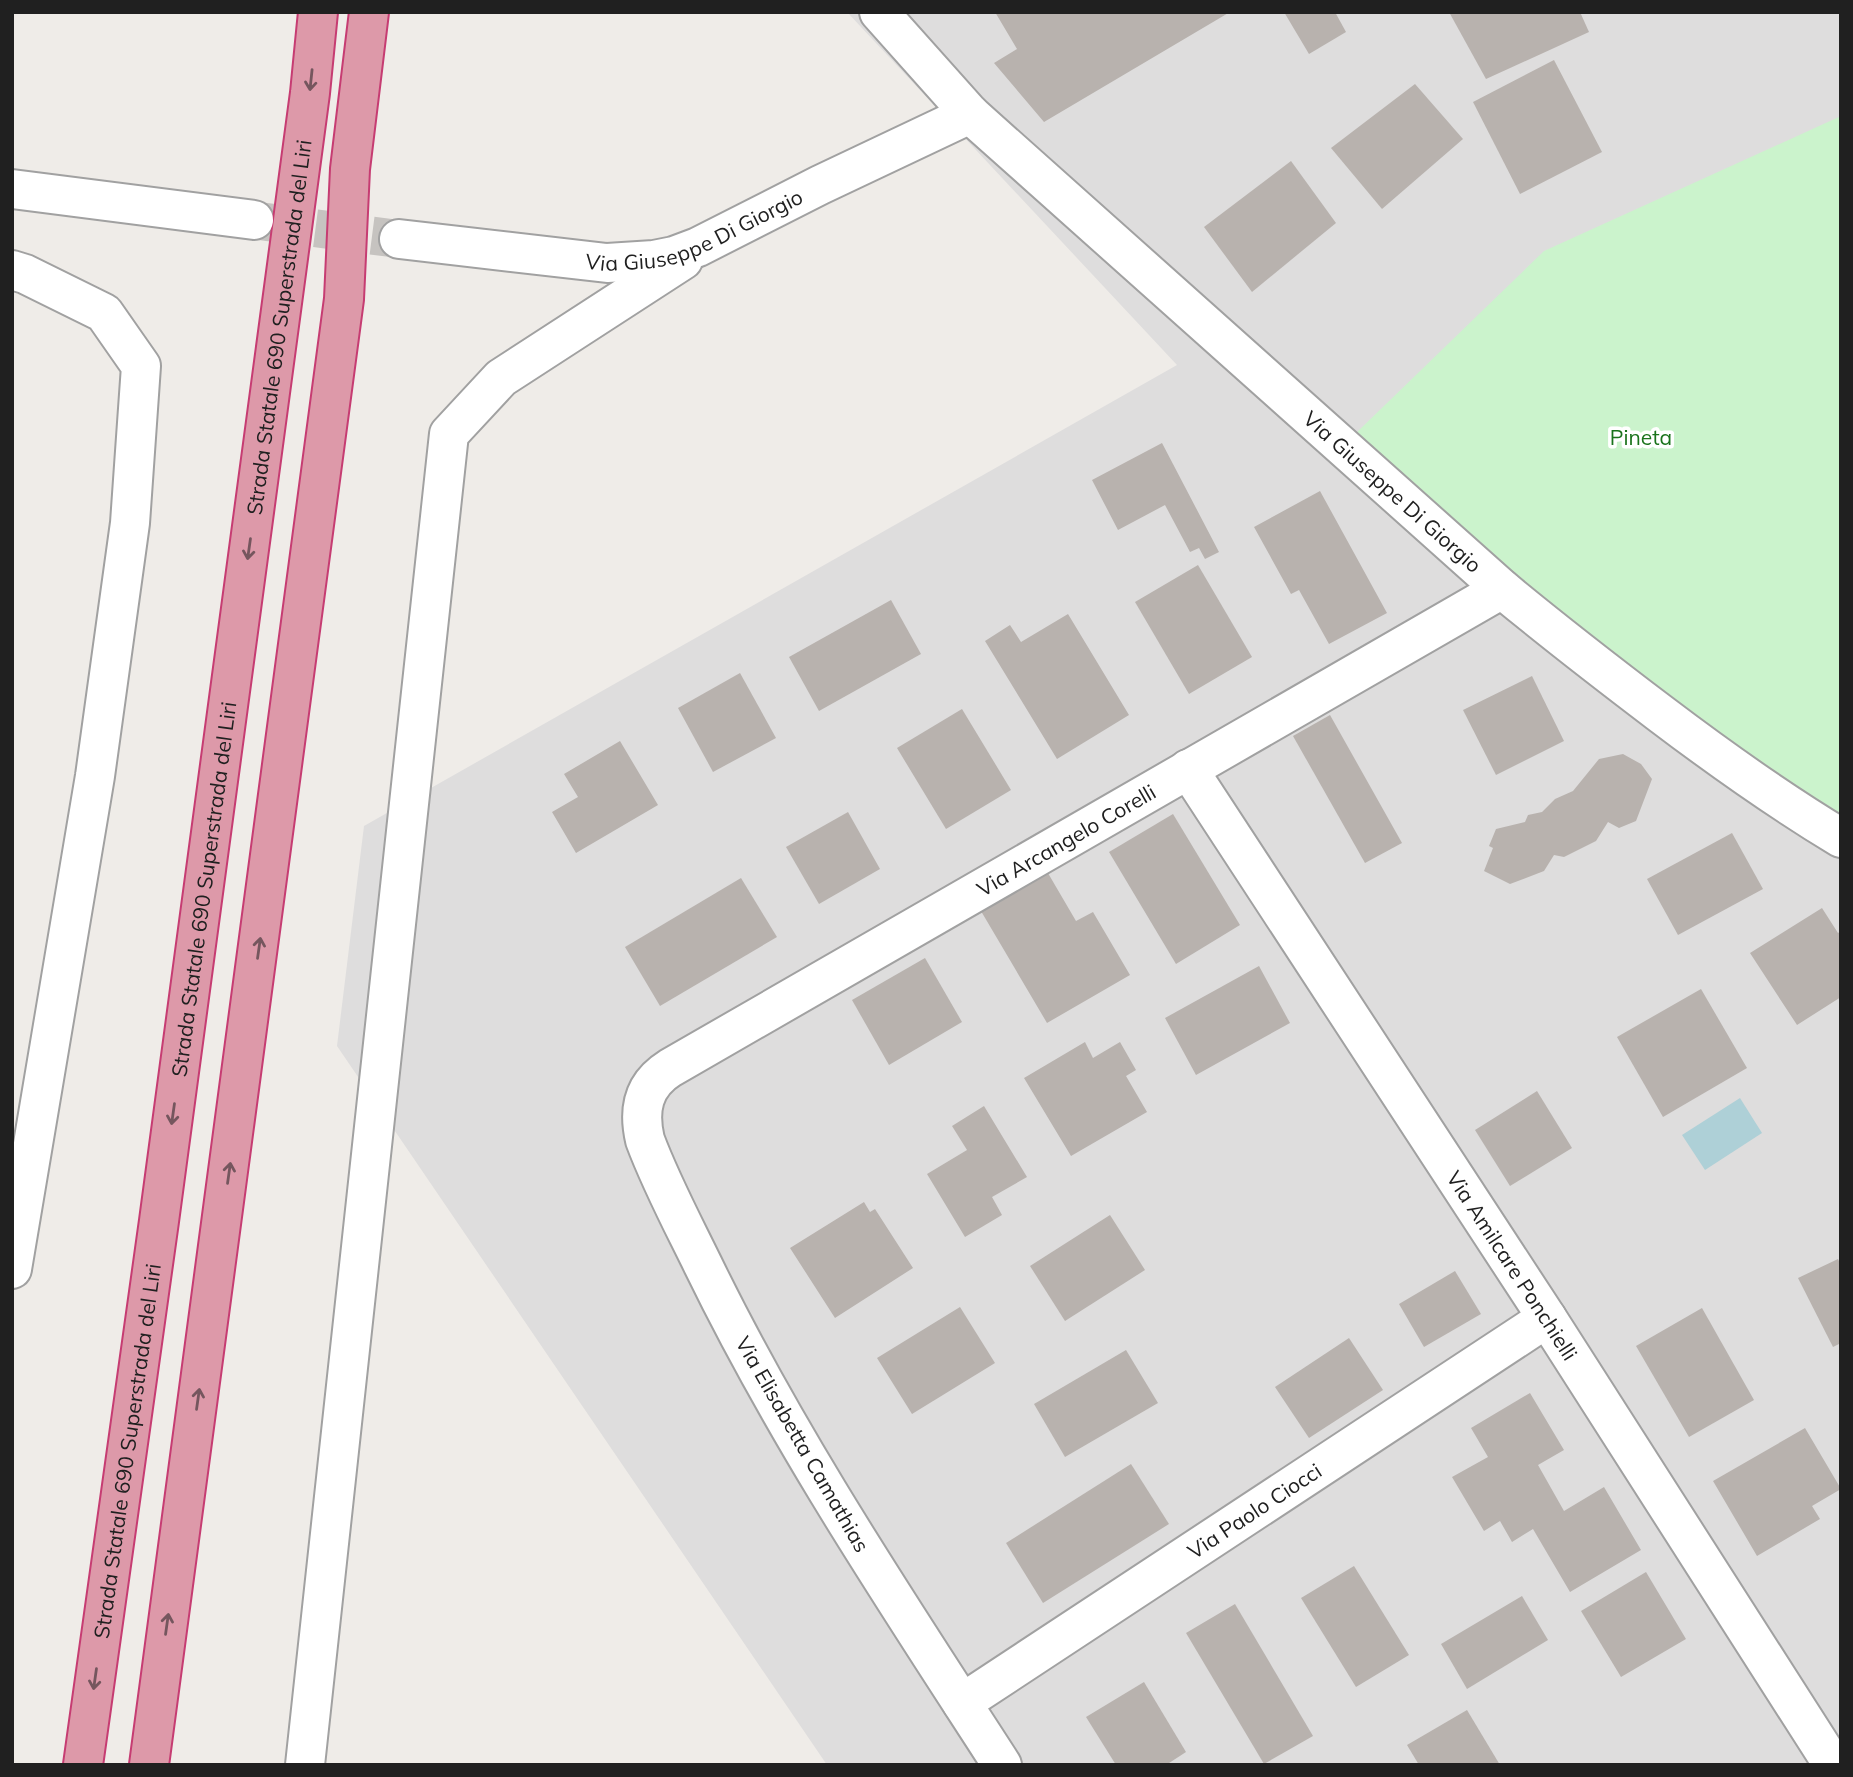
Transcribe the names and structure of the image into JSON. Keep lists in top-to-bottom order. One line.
{"streets":{"highway":["Strada Statale 690 Superstrada del Liri"],"street":["Via Giuseppe Di Giorgio","Via Arcangelo Corelli","Via Amilcare Ponchielli","Via Elisabetta Camathias","Via Paolo Ciocci"]},"crossings":[["Via Giuseppe Di Giorgio","Via Arcangelo Corelli"],["Via Arcangelo Corelli","Via Amilcare Ponchielli"],["Via Arcangelo Corelli","Via Elisabetta Camathias"],["Via Amilcare Ponchielli","Via Paolo Ciocci"],["Via Elisabetta Camathias","Via Paolo Ciocci"]],"parks":["Pineta"]}
